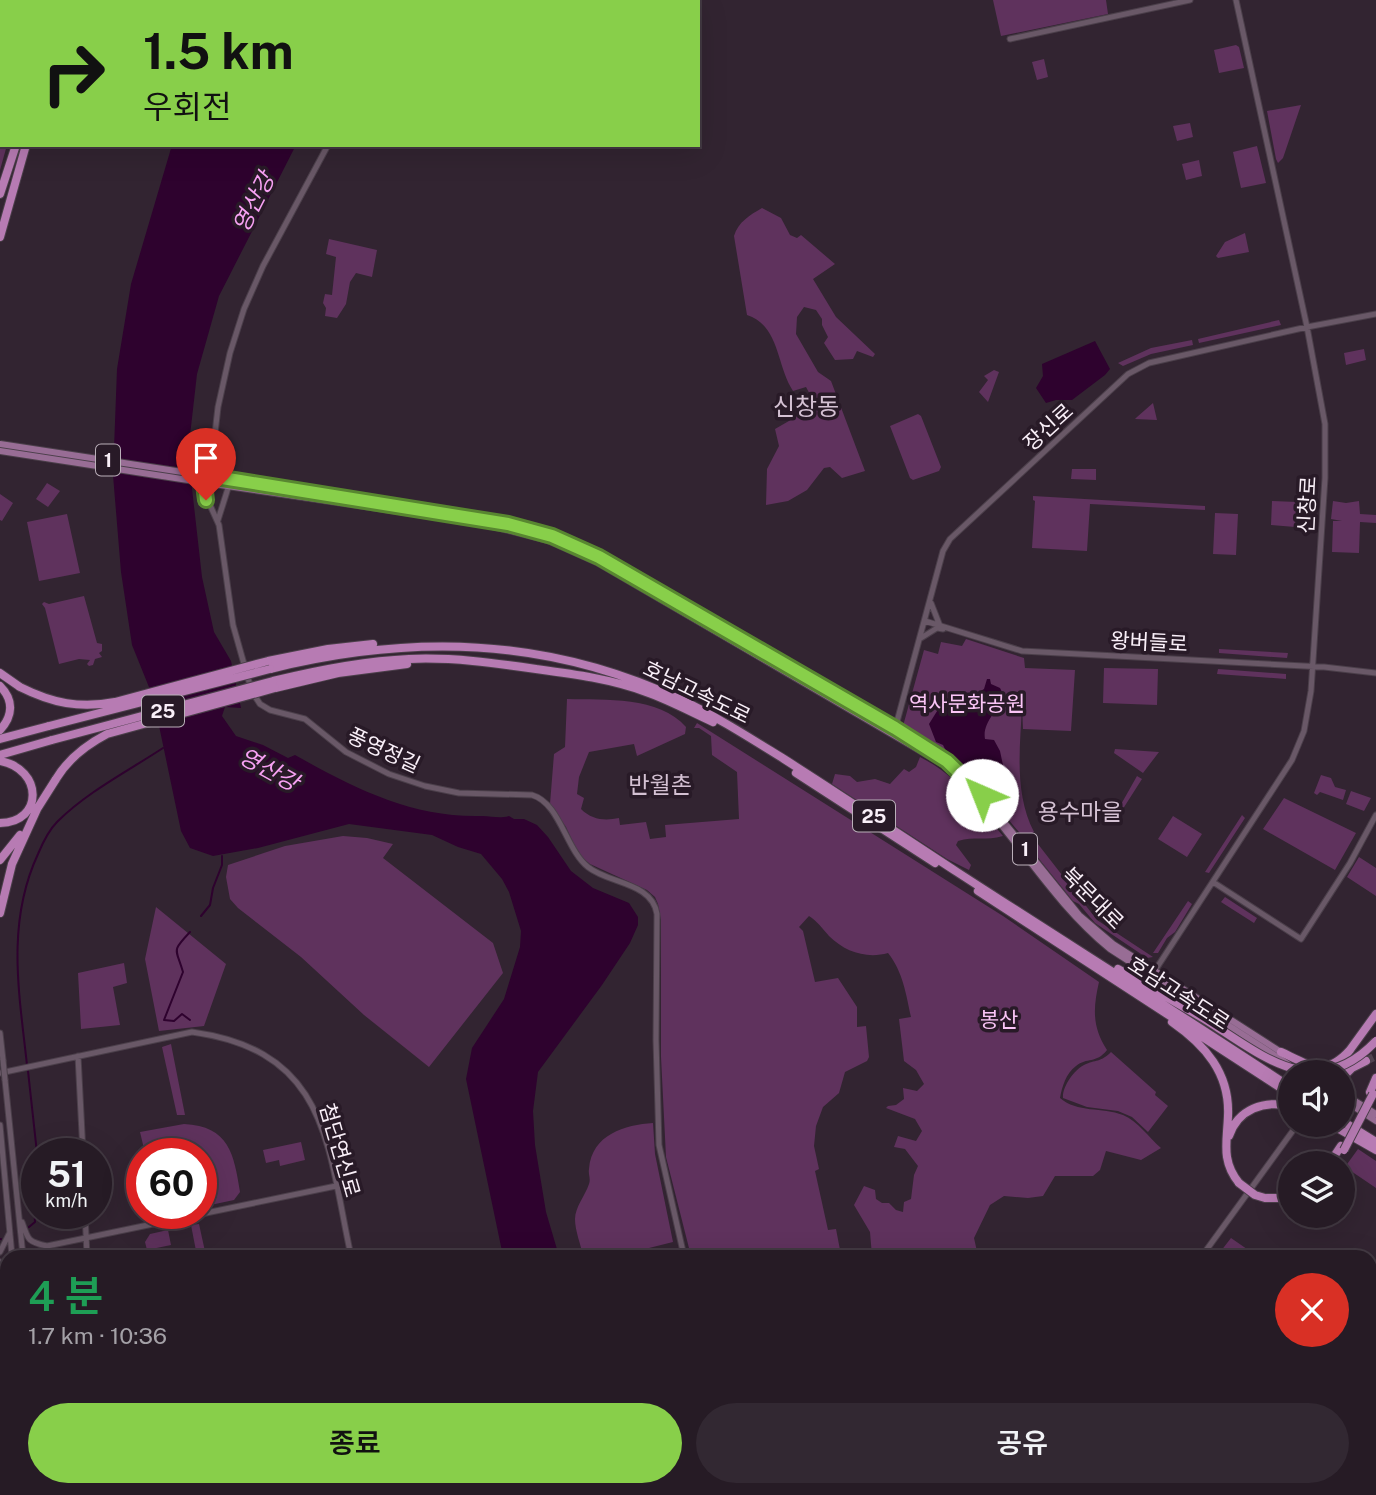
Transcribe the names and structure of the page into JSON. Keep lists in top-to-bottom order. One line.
{"streets":{"highway":["호남고속도로","25"],"main road":["1","북문대로"],"street":["장신로","신창로","왕버들로","풍영정길","첨단연신로"]},"crossings":[["장신로","신창로"],["장신로","왕버들로"],["장신로","북문대로"],["1","북문대로"],["신창로","왕버들로"],["신창로","북문대로"]],"districts":["신창동","반월촌","용수마을"],"water":["영산강"],"parks":["역사문화공원","봉산"],"page":{"turn":["1.5 km","우회전"],"speed":"51 km/h","limit":"60","heading":["4 분","1.7 km · 10:36"],"buttons":["종료","공유"]}}
